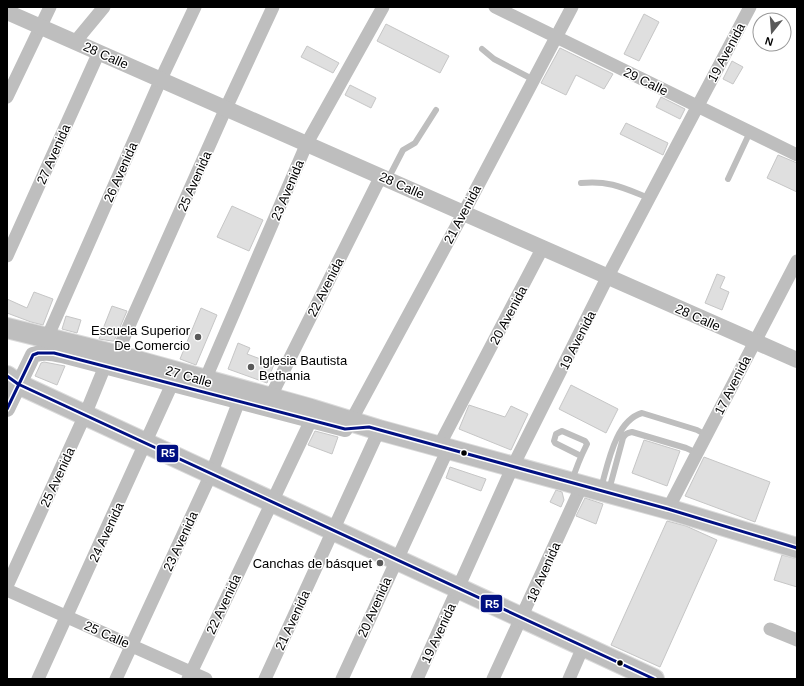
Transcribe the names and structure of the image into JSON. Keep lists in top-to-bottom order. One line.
{"streets":{"main road":["27 Calle"],"street":["19 Avenida","28 Calle","29 Calle","27 Avenida","26 Avenida","25 Avenida","23 Avenida","21 Avenida","22 Avenida","20 Avenida","17 Avenida","24 Avenida","18 Avenida","25 Calle"]},"crossings":[["19 Avenida","28 Calle"],["19 Avenida","29 Calle"],["19 Avenida","27 Calle"],["28 Calle","27 Avenida"],["28 Calle","26 Avenida"],["28 Calle","25 Avenida"],["28 Calle","23 Avenida"],["28 Calle","21 Avenida"],["28 Calle","22 Avenida"],["28 Calle","20 Avenida"],["28 Calle","17 Avenida"],["29 Calle","21 Avenida"],["26 Avenida","27 Calle"],["25 Avenida","27 Calle"],["23 Avenida","27 Calle"],["23 Avenida","25 Calle"],["21 Avenida","27 Calle"],["22 Avenida","27 Calle"],["22 Avenida","25 Calle"],["20 Avenida","27 Calle"],["27 Calle","17 Avenida"],["27 Calle","24 Avenida"],["27 Calle","18 Avenida"],["24 Avenida","25 Calle"]],"places":["Escuela Superior De Comercio","Iglesia Bautista Bethania","Canchas de básquet"],"lines":["transit line R5"],"north":"bottom"}
